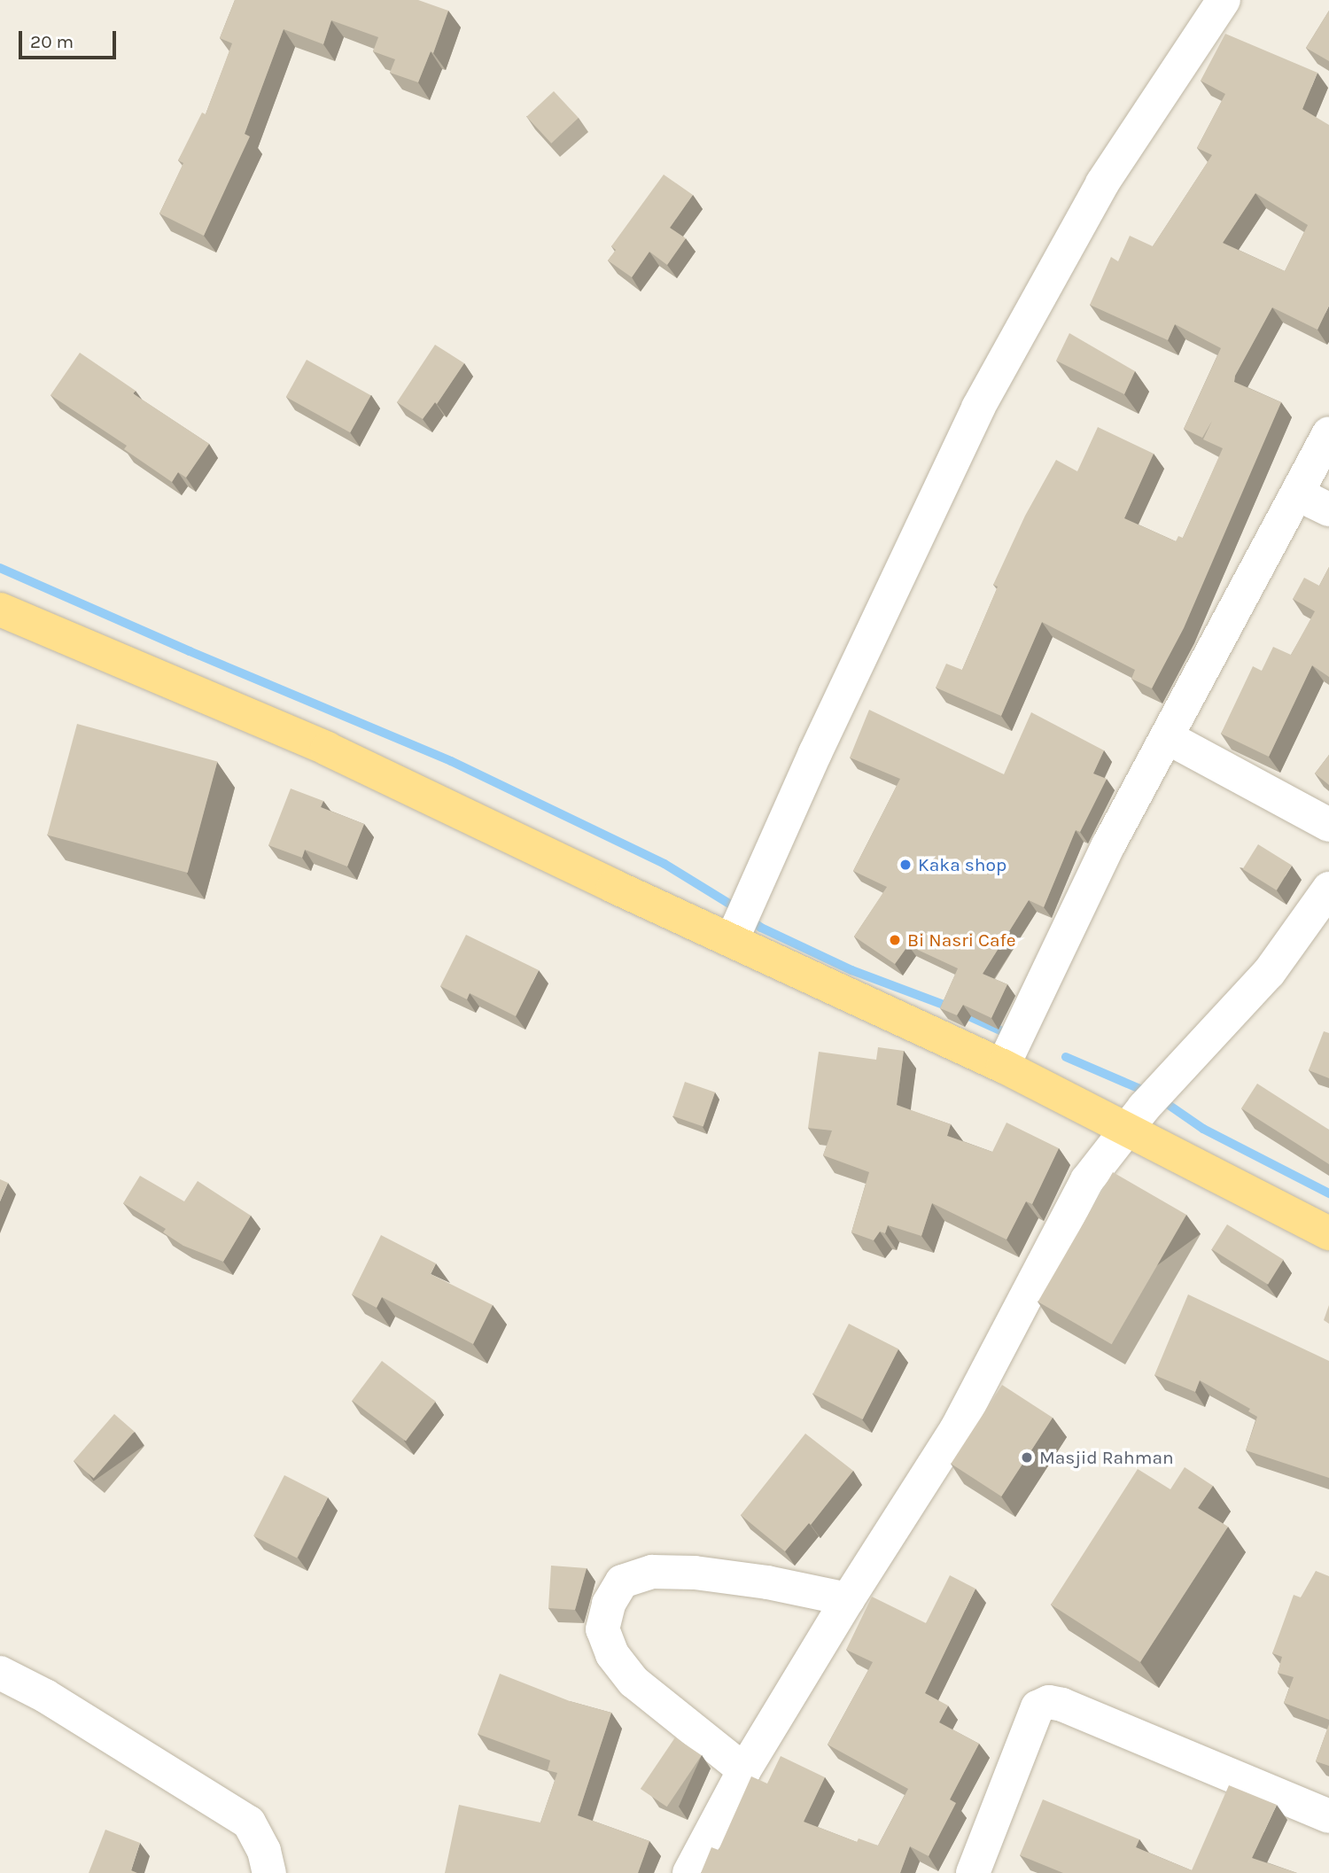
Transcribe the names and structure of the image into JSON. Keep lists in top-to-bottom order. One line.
{"places":["Kaka shop","Bi Nasri Cafe","Masjid Rahman"],"scale_bar":"20 m"}
